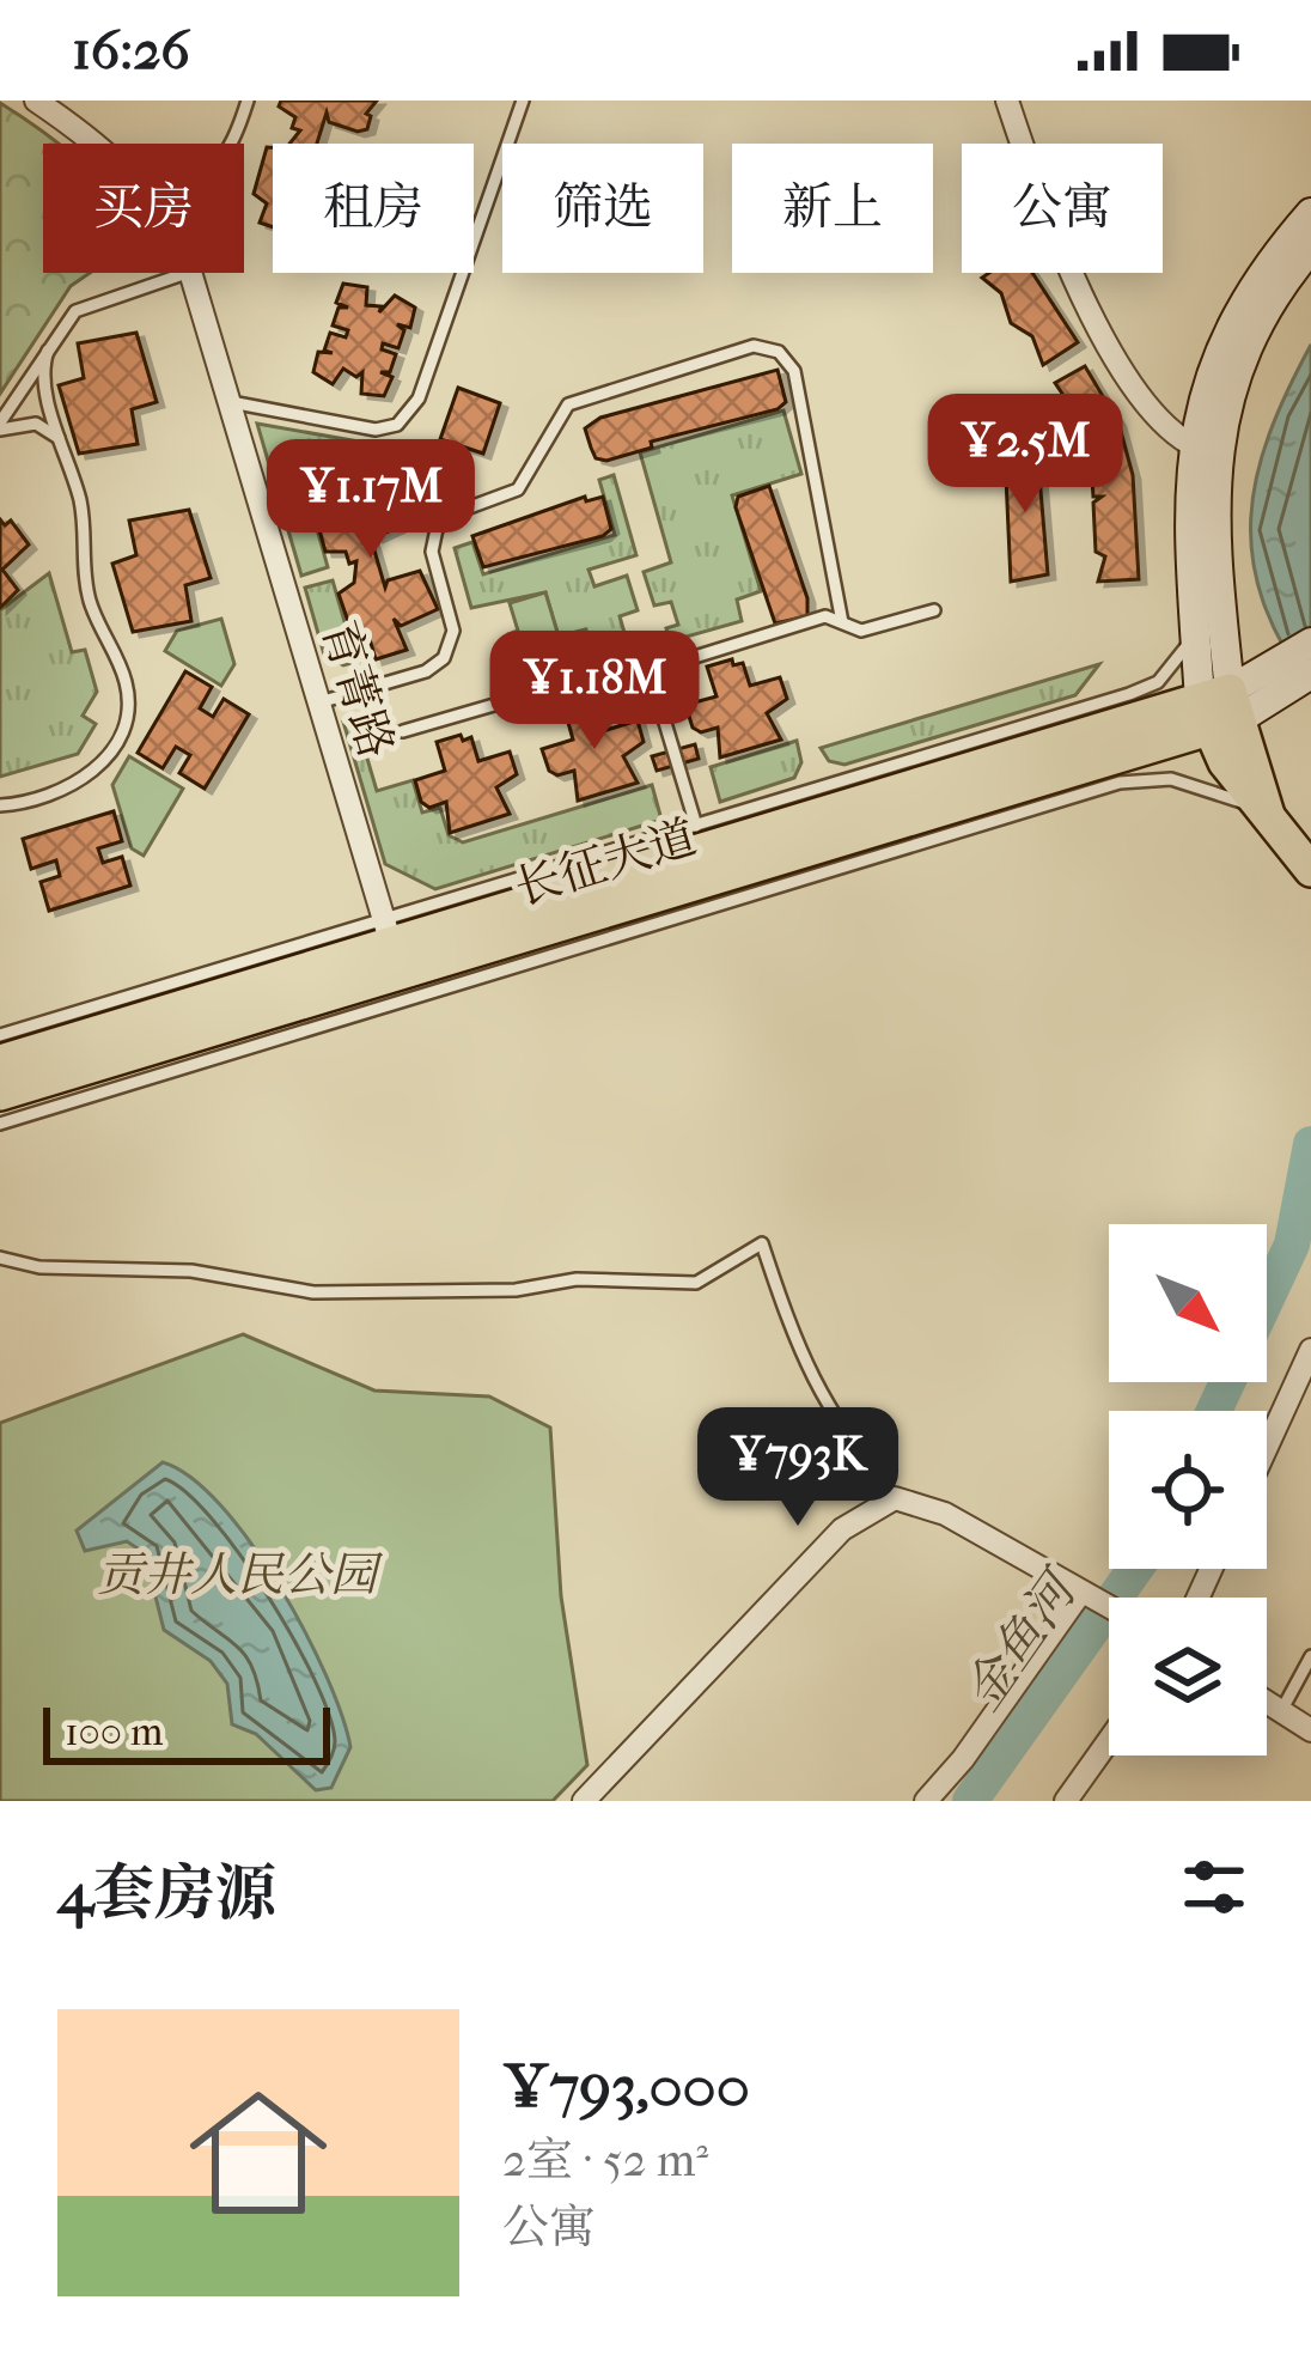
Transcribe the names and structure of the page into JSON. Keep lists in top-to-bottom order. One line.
{"streets":{"main road":["长征大道"],"street":["育菁路"]},"crossings":[["育菁路","长征大道"]],"water":["金鱼河"],"parks":["贡井人民公园"],"scale_bar":"100 m","north":"bottom right","page":{"status":"16:26","chip":["买房","租房","筛选","新上","公寓"],"price":["¥2.5M","¥1.17M","¥1.18M","¥793K"],"scale":"100 m","heading":"4套房源","list":[{"name":"¥793,000","note":"2室 · 52 m² · 公寓"}]}}
